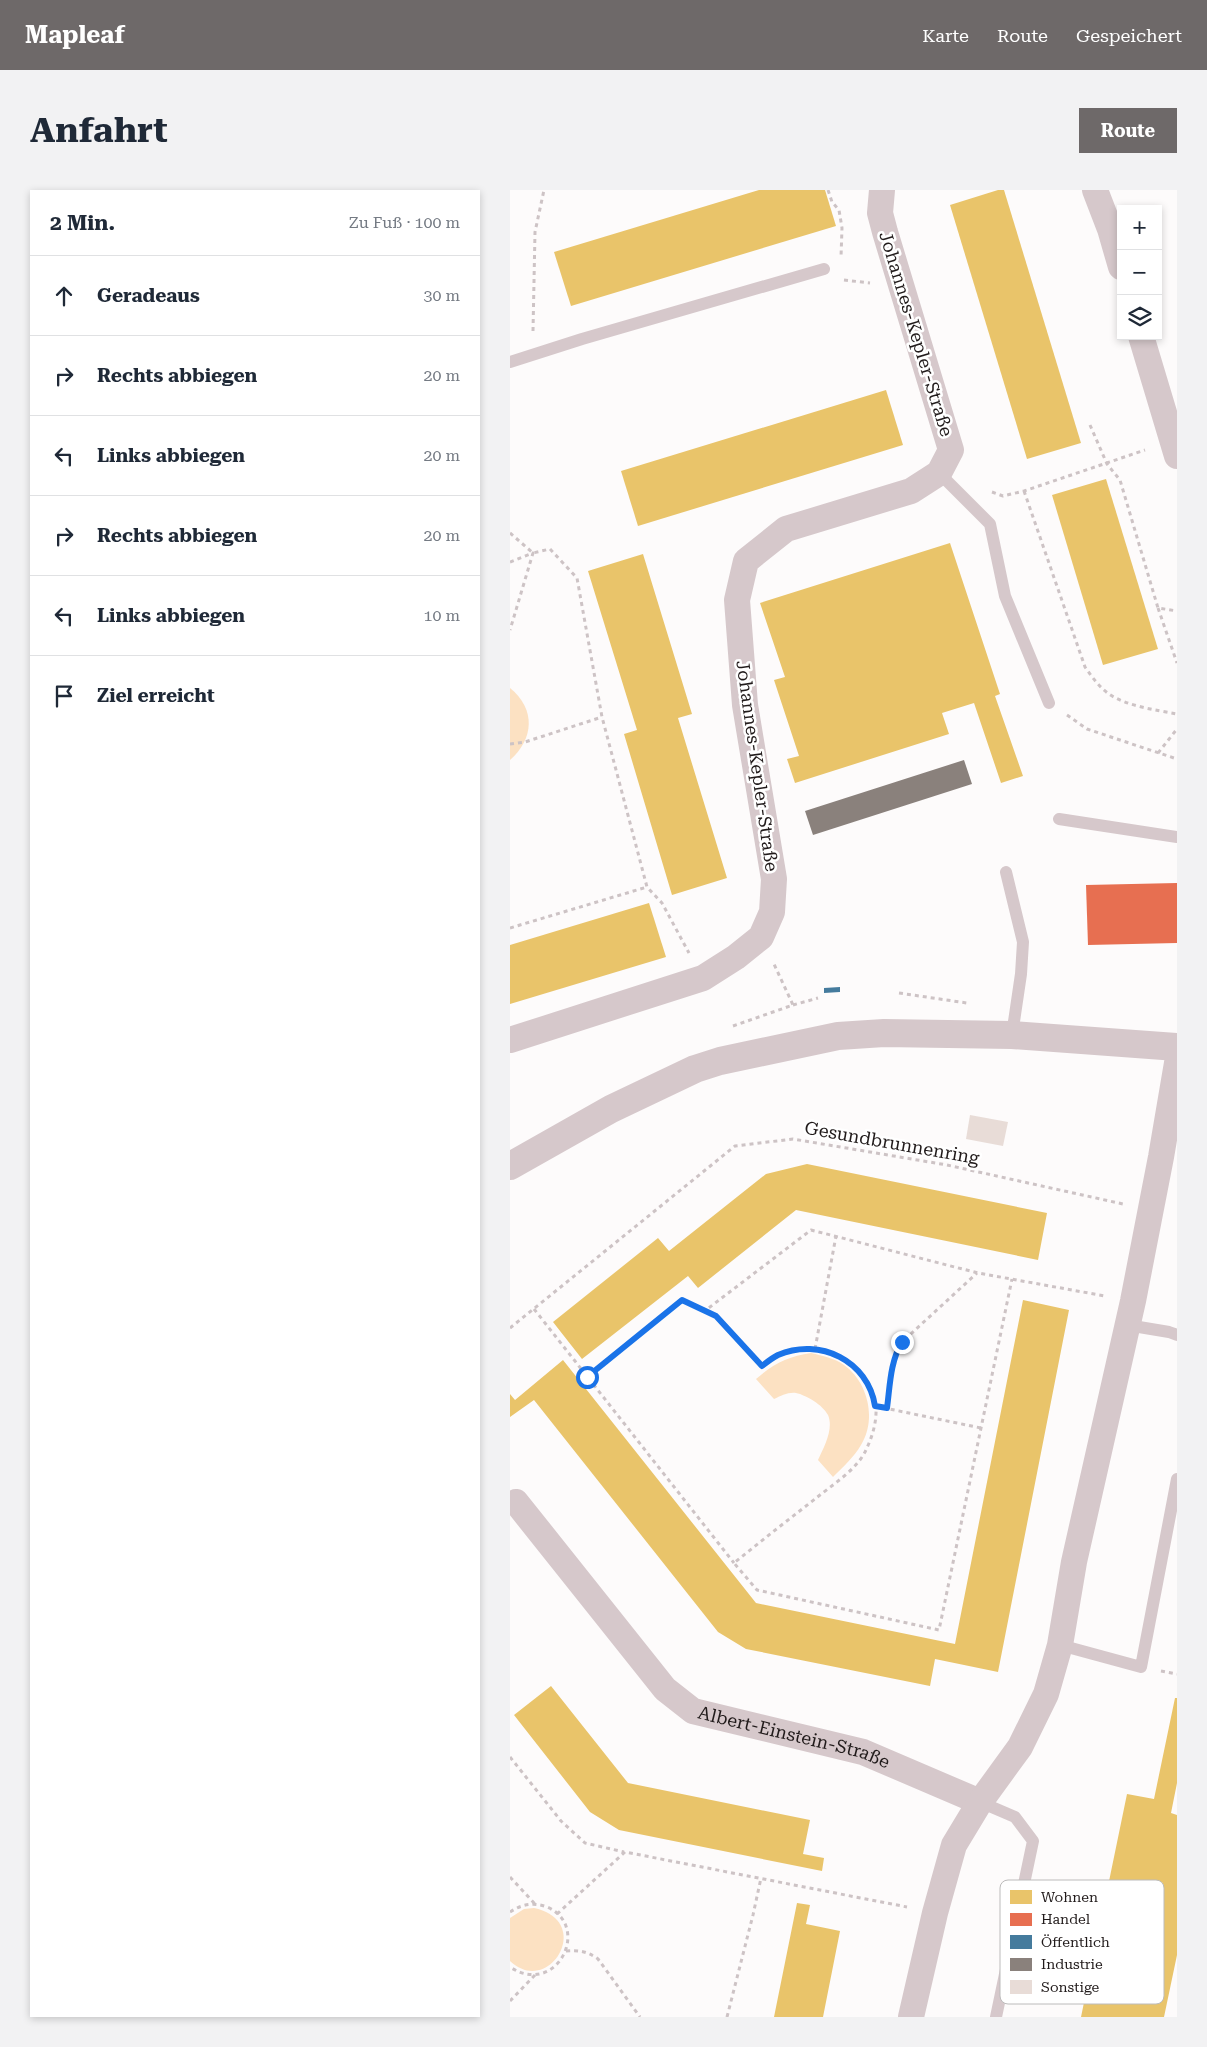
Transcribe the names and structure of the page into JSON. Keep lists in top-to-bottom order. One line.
{"streets":{"street":["Johannes-Kepler-Straße","Albert-Einstein-Straße"],"path":["Gesundbrunnenring"]},"legend":["Wohnen","Handel","Öffentlich","Industrie","Sonstige"],"page":{"header":"Mapleaf","nav":["Karte","Route","Gespeichert"],"buttons":"Route","title":"Anfahrt","heading":["2 Min.","Zu Fuß · 100 m"],"map_buttons":["+","−"],"list":[["Geradeaus","30 m"],["Rechts abbiegen","20 m"],["Links abbiegen","20 m"],["Rechts abbiegen","20 m"],["Links abbiegen","10 m"],"Ziel erreicht"]}}
